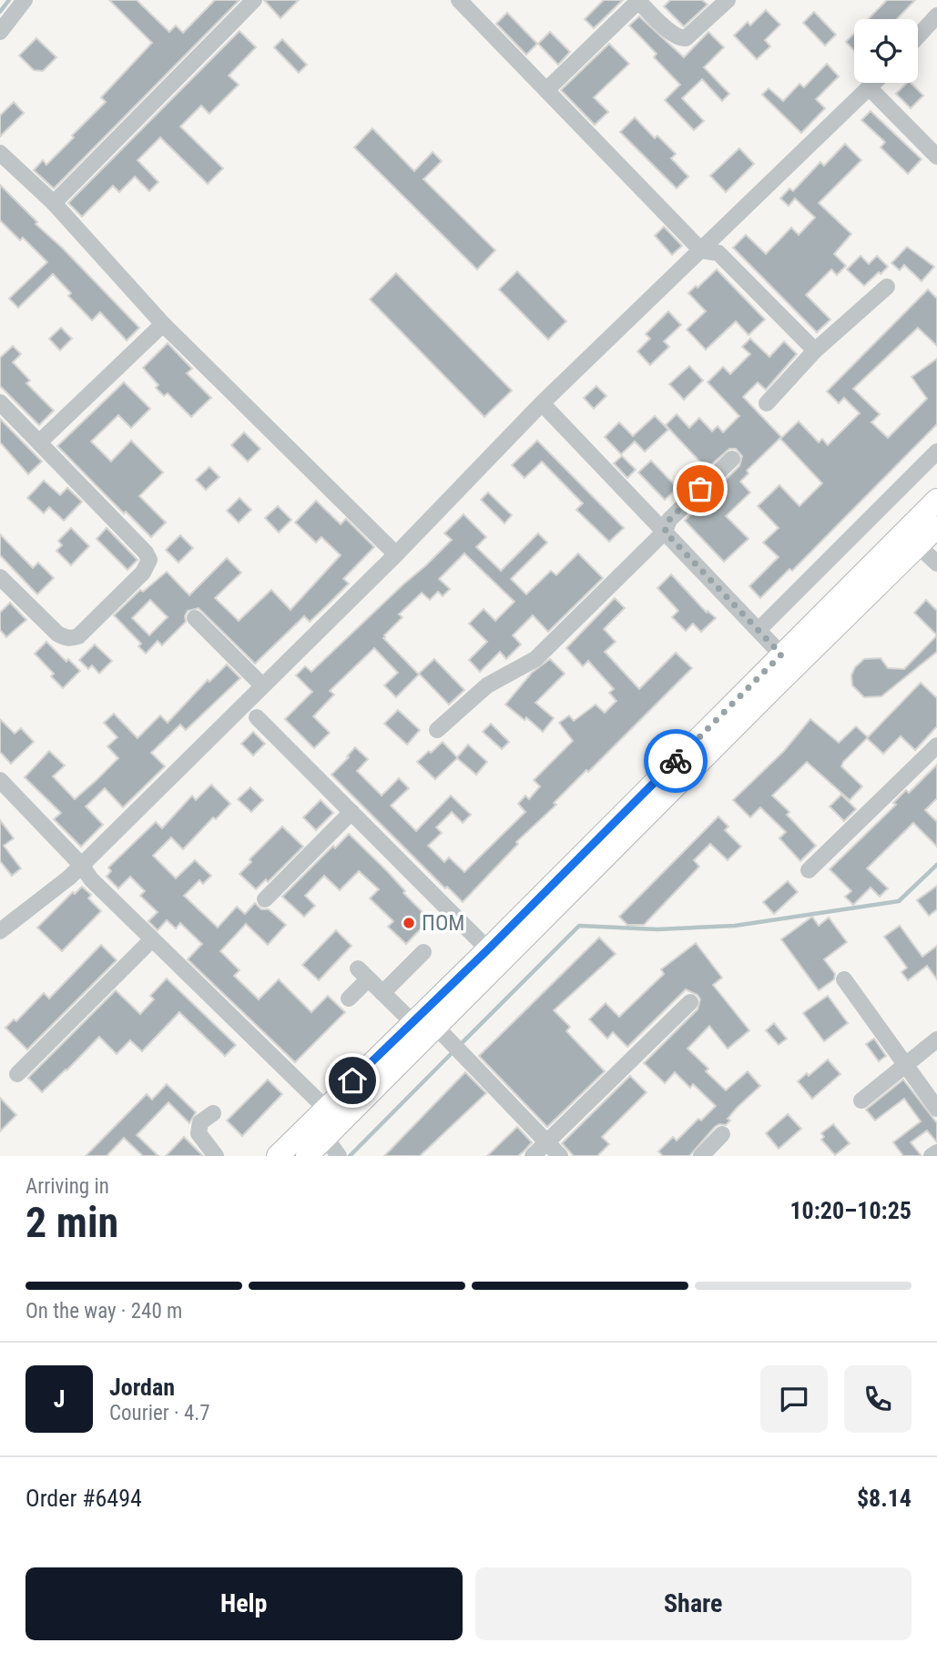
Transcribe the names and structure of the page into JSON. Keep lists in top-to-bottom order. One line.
{"places":["ПОМ"],"page":{"heading":["2 min","Arriving in","10:20–10:25"],"panel":["Jordan","Courier · 4.7","Order #6494","$8.14"],"bar":"On the way · 240 m","round":"J","buttons":["Help","Share"]}}
